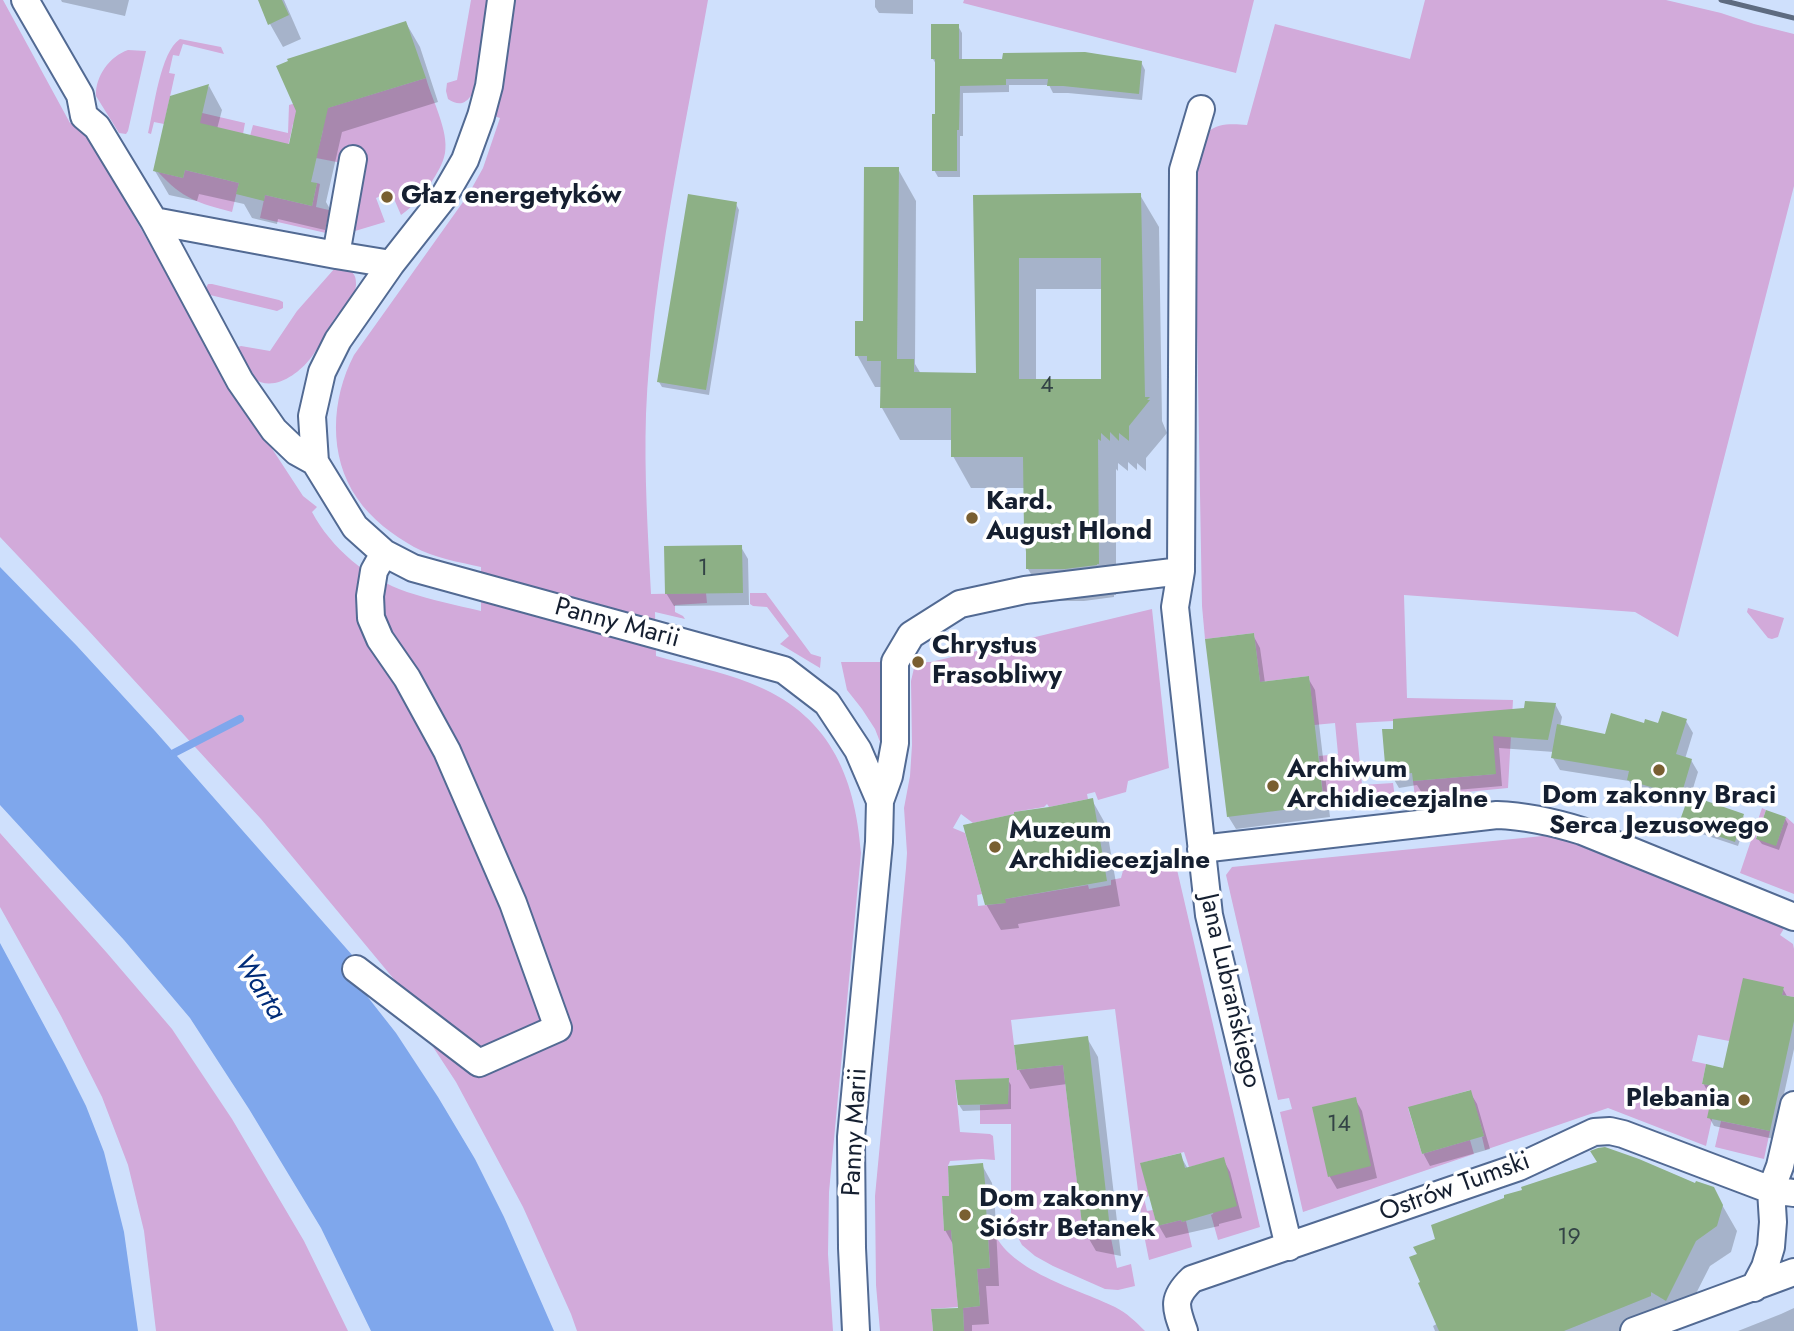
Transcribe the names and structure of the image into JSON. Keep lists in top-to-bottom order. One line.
{"streets":{"street":["Panny Marii","Jana Lubrańskiego","Ostrów Tumski"]},"crossings":[["Jana Lubrańskiego","Ostrów Tumski"]],"water":["Warta"],"places":["Głaz energetyków","Kard. August Hlond","Chrystus Frasobliwy","Dom zakonny Braci Serca Jezusowego","Archiwum Archidiecezjalne","Muzeum Archidiecezjalne","Plebania","Dom zakonny Sióstr Betanek"],"house_numbers":["4","1","14","19"]}
